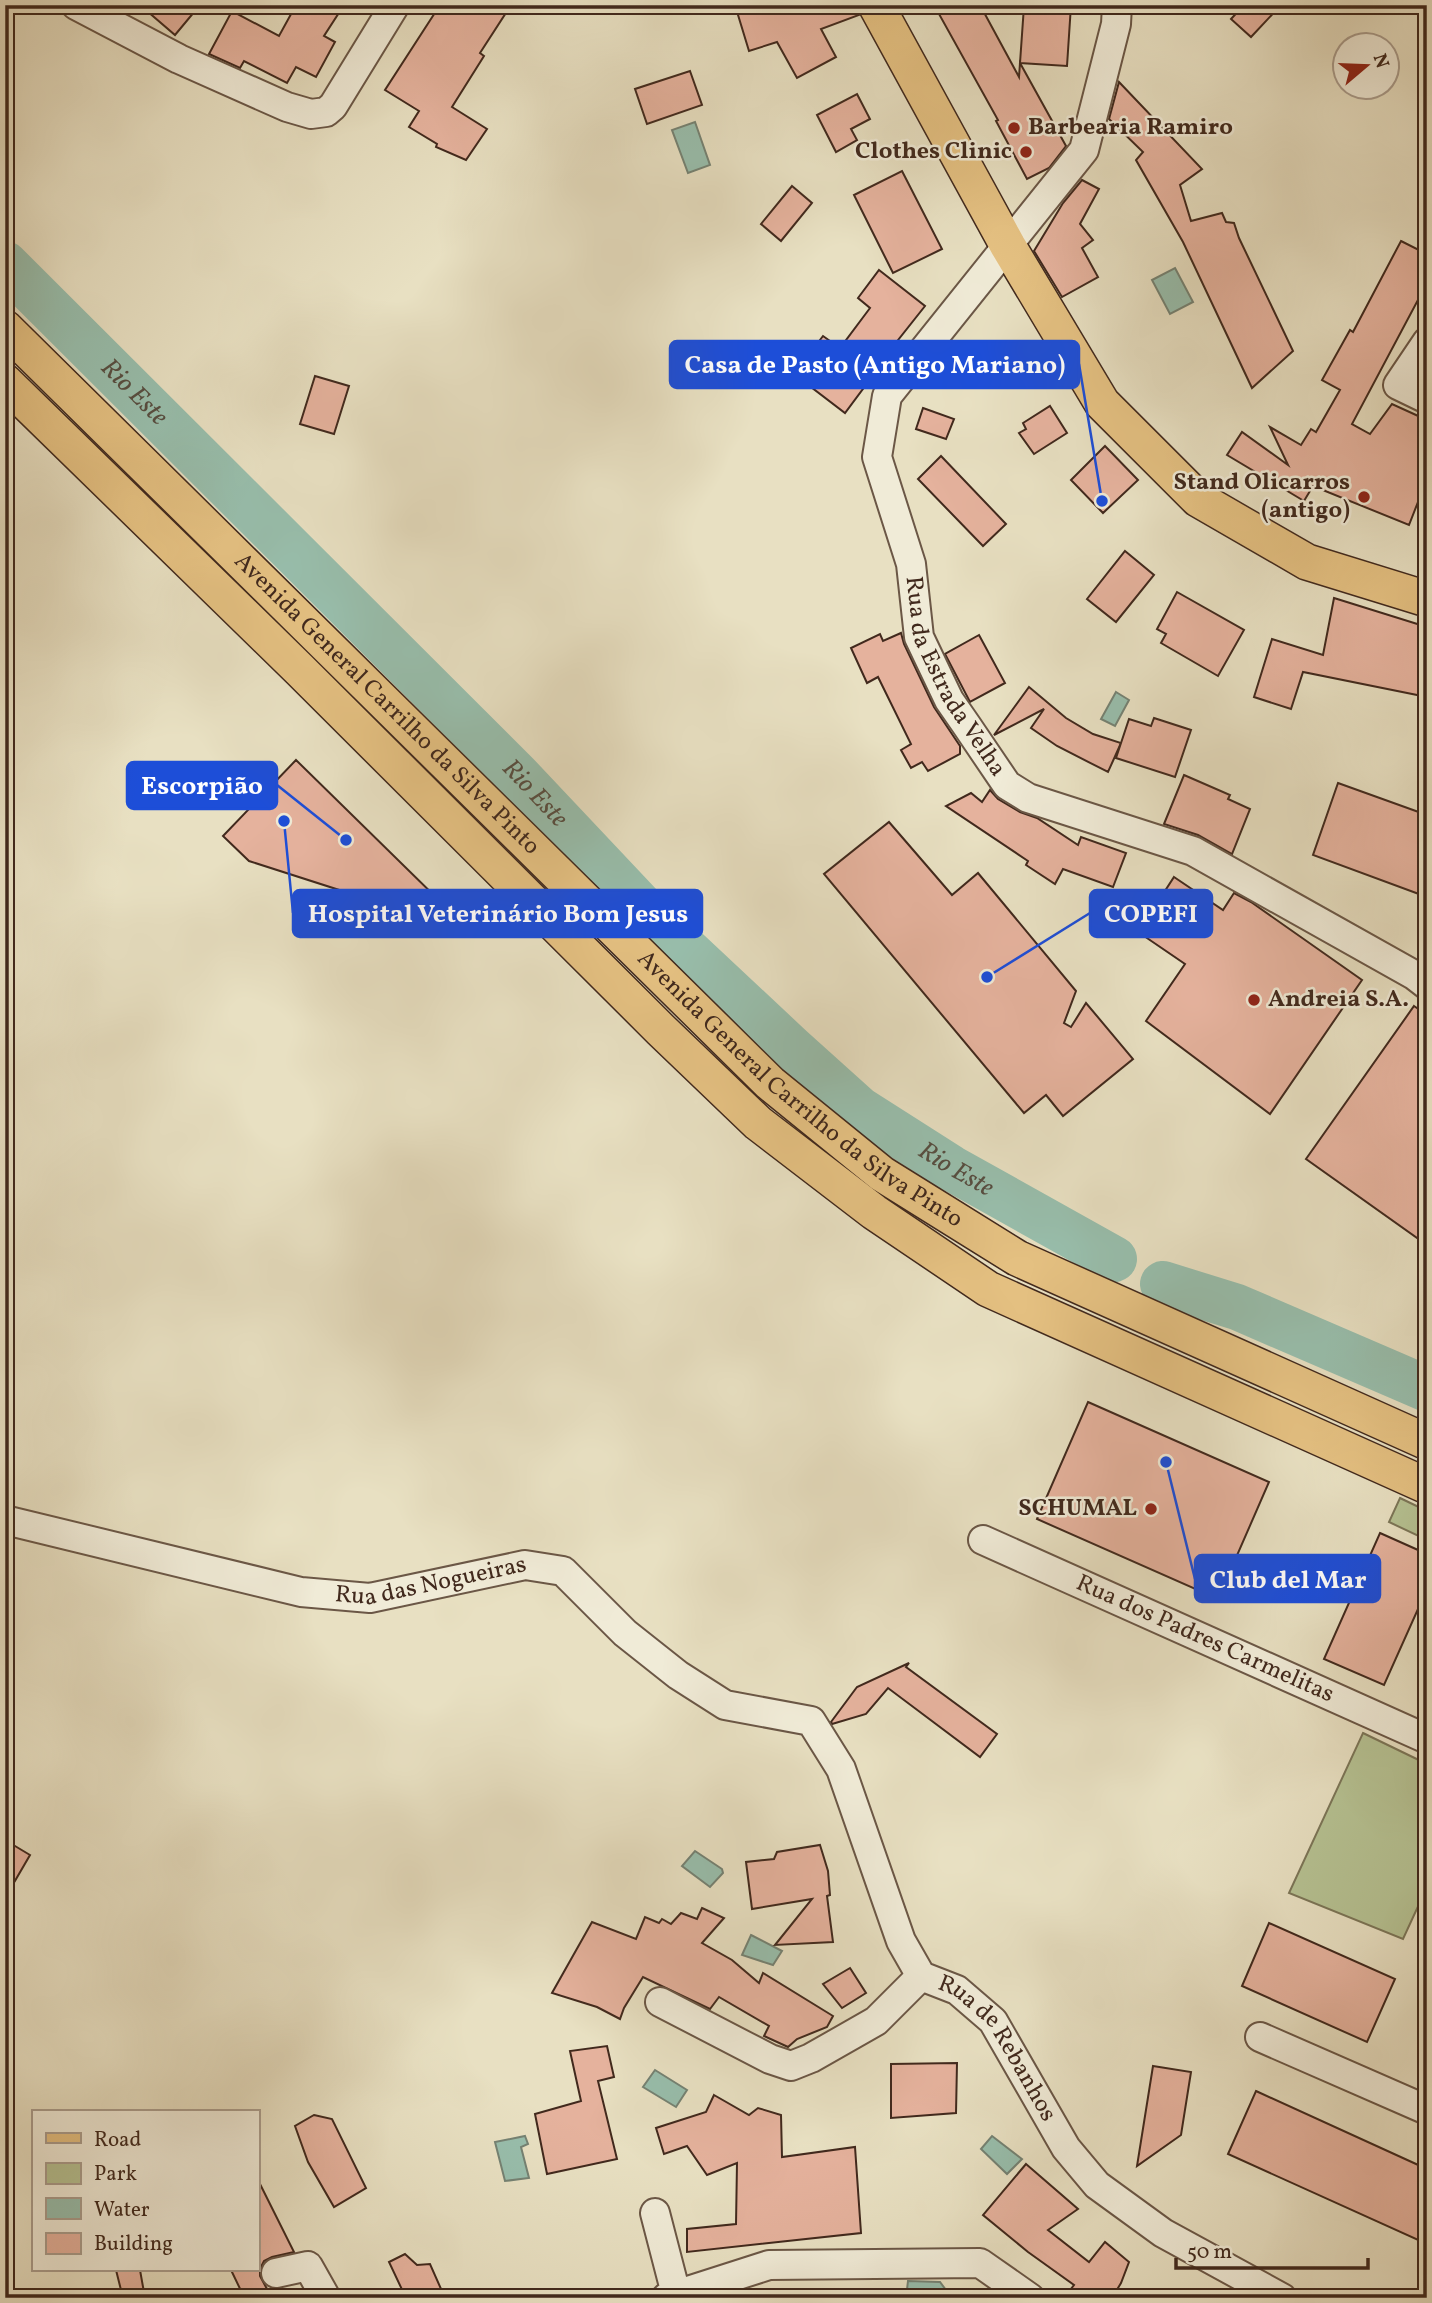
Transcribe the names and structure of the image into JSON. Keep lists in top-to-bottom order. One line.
{"streets":{"main road":["Avenida General Carrilho da Silva Pinto"],"street":["Rua da Estrada Velha","Rua das Nogueiras","Rua dos Padres Carmelitas","Rua de Rebanhos"]},"crossings":[["Rua das Nogueiras","Rua de Rebanhos"]],"water":["Rio Este"],"places":["Barbearia Ramiro","Clothes Clinic","Stand Olicarros (antigo)","Casa de Pasto (Antigo Mariano)","Hospital Veterinário Bom Jesus","Escorpião","COPEFI","Andreia S.A.","Club del Mar","SCHUMAL"],"legend":["Road","Park","Water","Building"],"scale_bar":"50 m","north":"right"}
